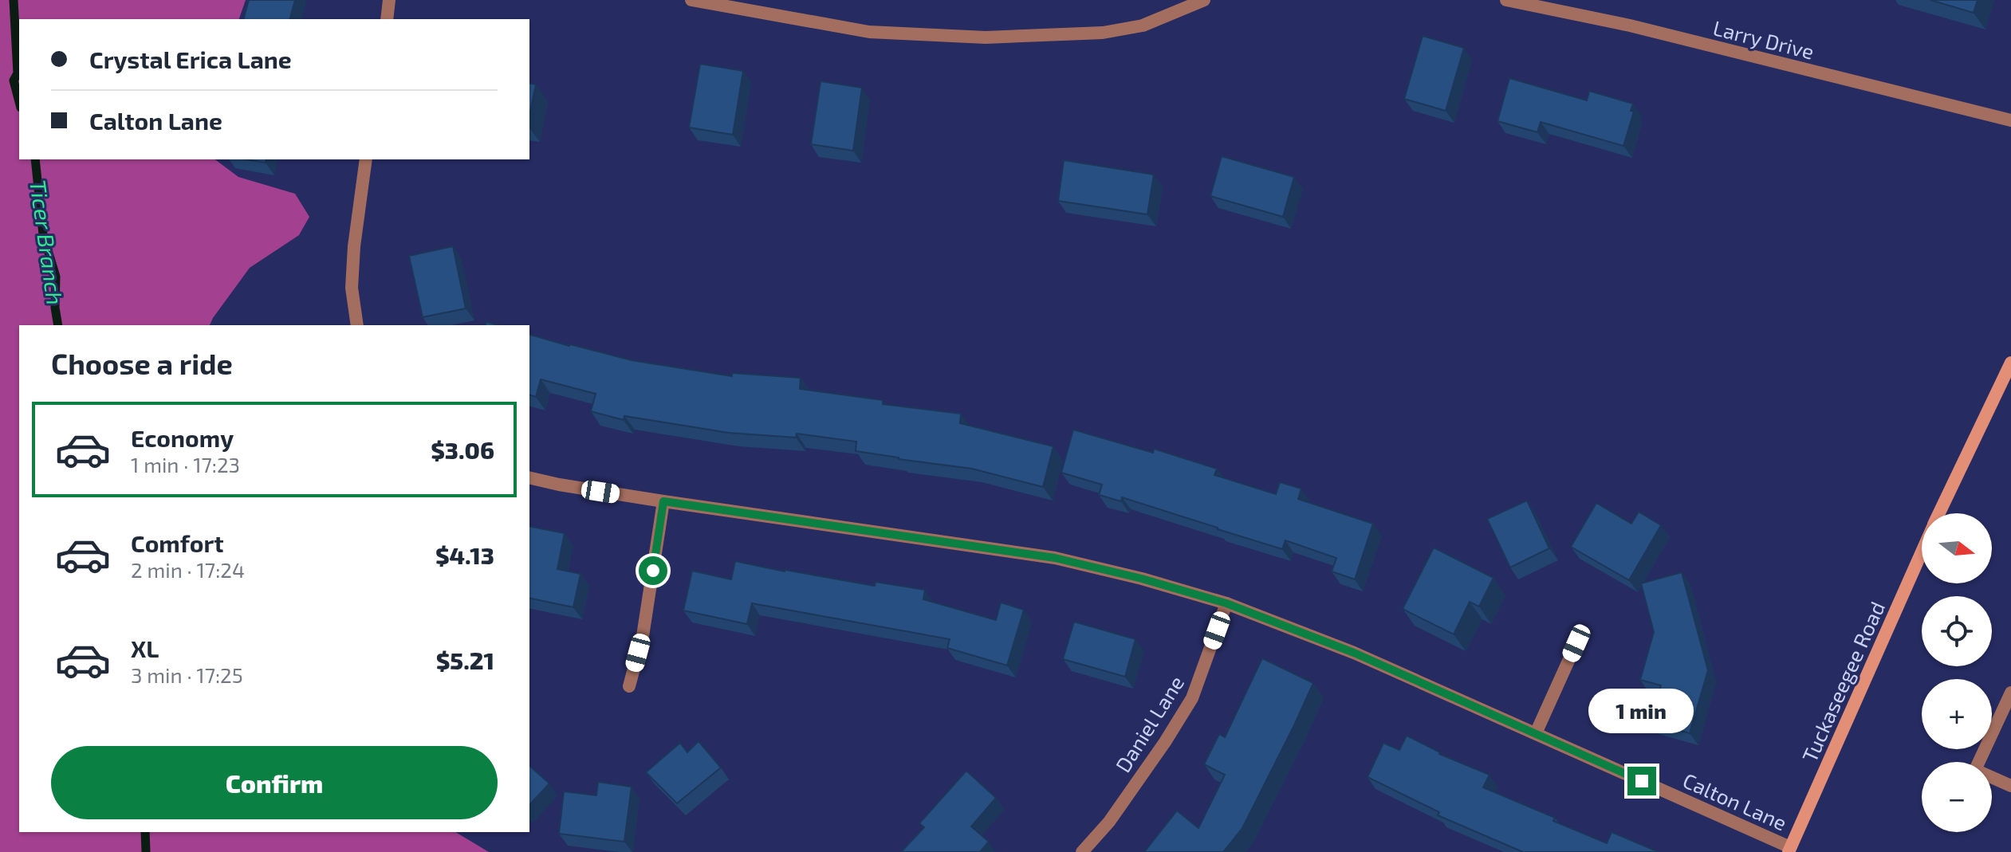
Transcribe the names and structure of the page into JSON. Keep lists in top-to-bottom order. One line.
{"streets":{"street":["Larry Drive","Tuckaseegee Road","Daniel Lane","Calton Lane"]},"crossings":[["Tuckaseegee Road","Calton Lane"],["Daniel Lane","Calton Lane"]],"water":["Ticer Branch"],"north":"right","page":{"banner":["Crystal Erica Lane","Calton Lane"],"heading":"Choose a ride","list":[{"name":"Economy","note":"1 min · 17:23","value":"$3.06"},{"name":"Comfort","note":"2 min · 17:24","value":"$4.13"},{"name":"XL","note":"3 min · 17:25","value":"$5.21"}],"map_buttons":["+","−"],"bubble":"1 min","buttons":"Confirm"}}
